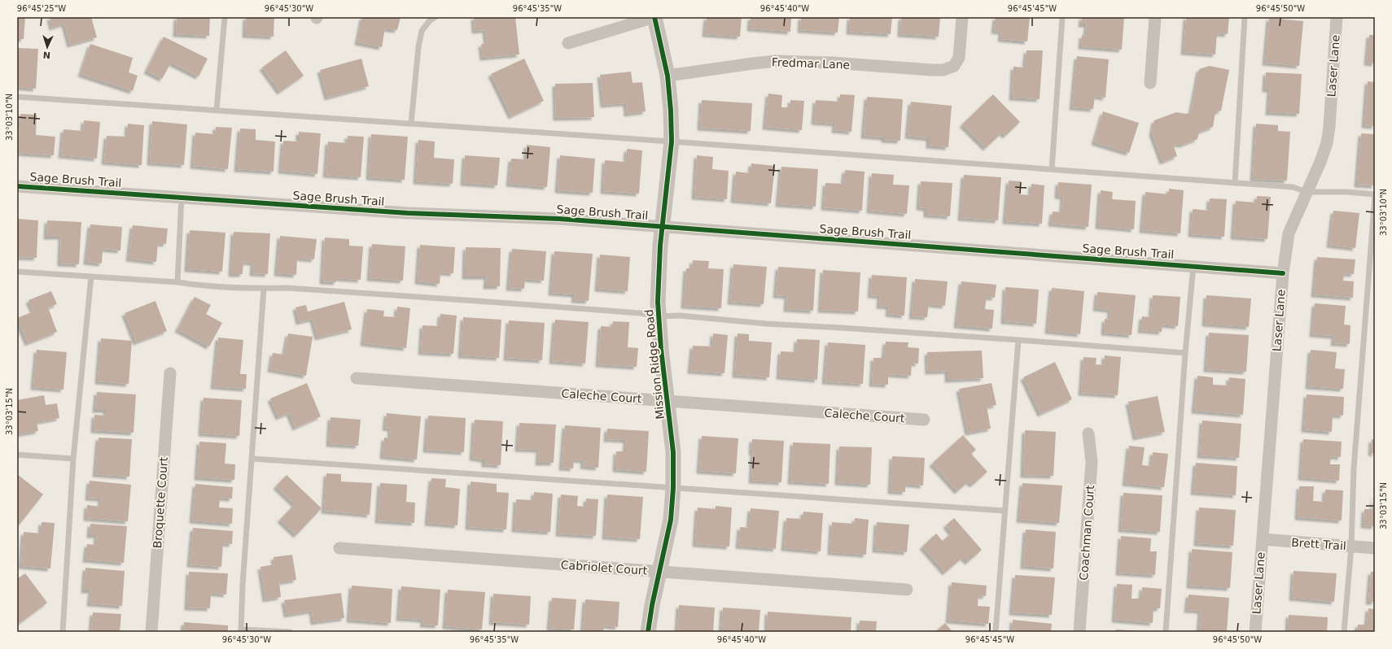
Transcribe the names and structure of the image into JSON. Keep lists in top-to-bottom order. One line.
{"streets":{"street":["Fredmar Lane","Laser Lane","Sage Brush Trail","Mission Ridge Road","Caleche Court","Broquette Court","Coachman Court","Brett Trail","Cabriolet Court"]},"crossings":[["Fredmar Lane","Mission Ridge Road"],["Laser Lane","Sage Brush Trail"],["Laser Lane","Brett Trail"],["Sage Brush Trail","Mission Ridge Road"],["Mission Ridge Road","Caleche Court"],["Mission Ridge Road","Cabriolet Court"]],"north":"bottom","coordinates":["96°45'25\"W","96°45'30\"W","96°45'35\"W","96°45'40\"W","96°45'45\"W","96°45'50\"W","33°03'10\"N","33°03'15\"N"]}
